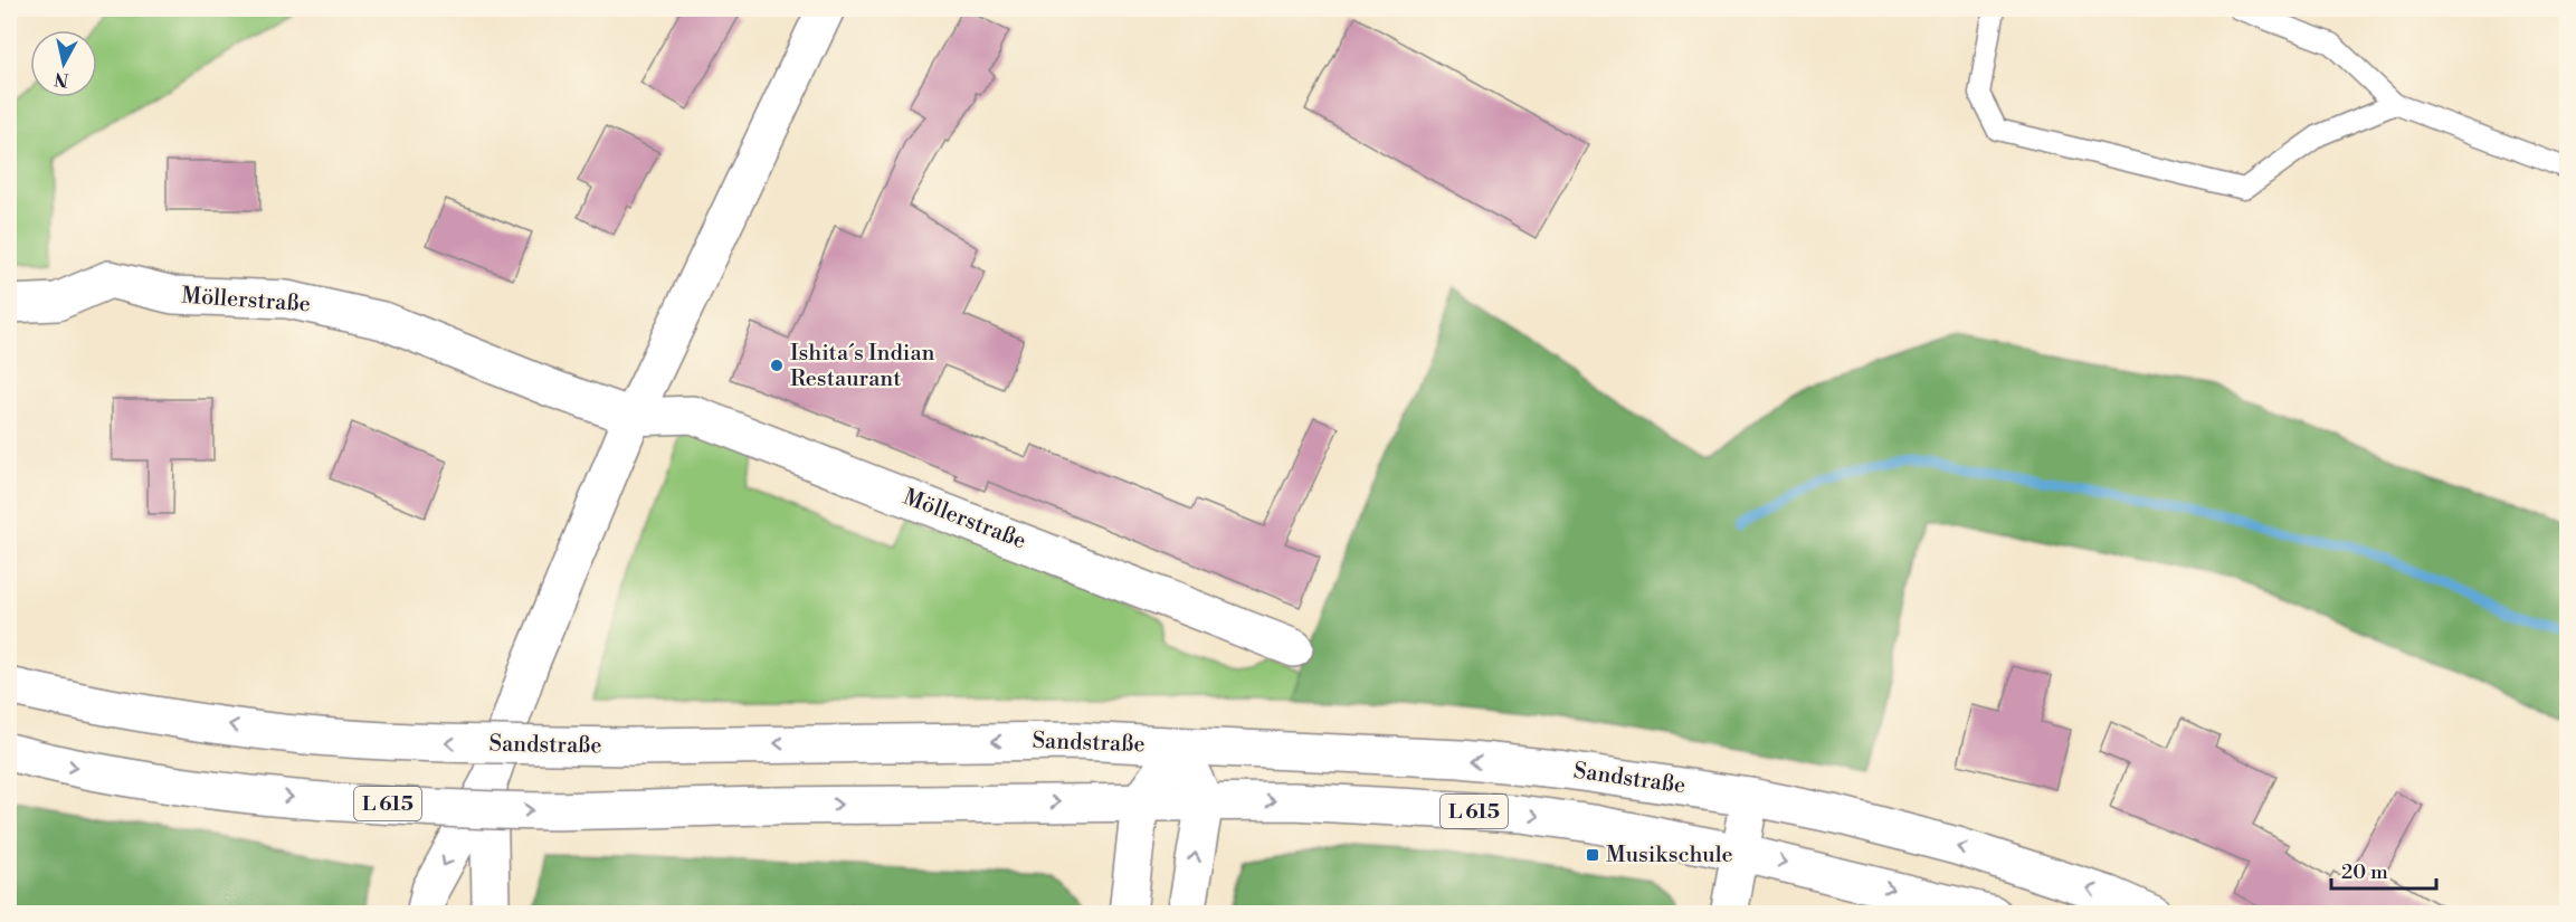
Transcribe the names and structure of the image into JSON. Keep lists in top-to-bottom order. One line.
{"streets":{"main road":["Möllerstraße","Sandstraße","L 615"]},"places":{"other":["Ishita´s Indian Restaurant"],"transit":["Musikschule"]},"scale_bar":"20 m","north":"bottom"}
